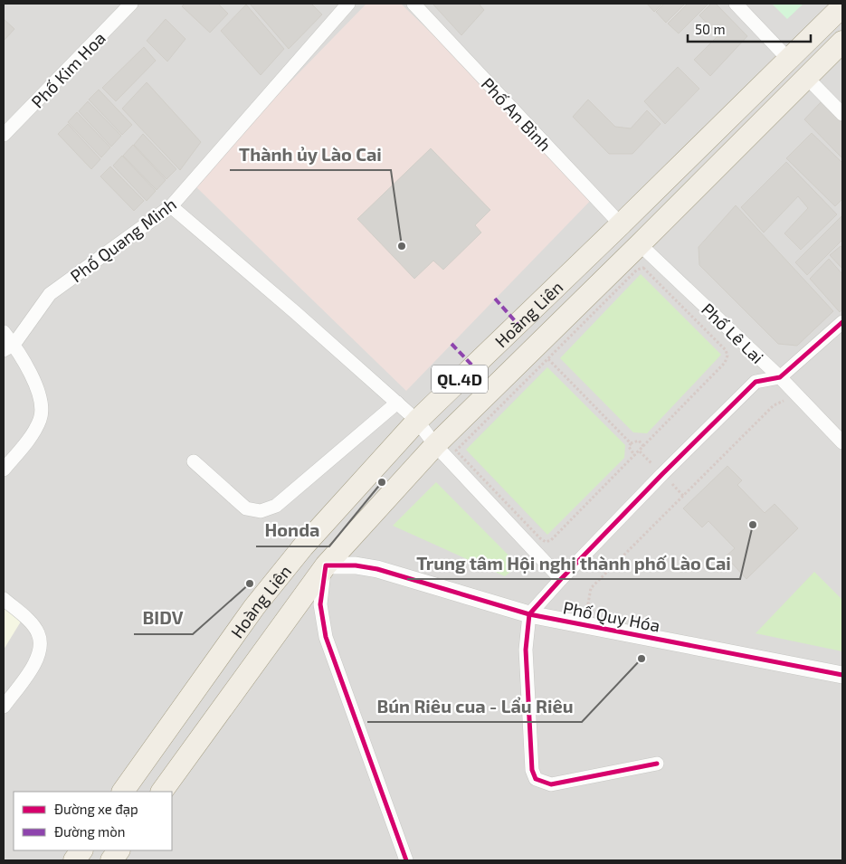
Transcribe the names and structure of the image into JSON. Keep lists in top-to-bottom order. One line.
{"streets":{"main road":["Hoàng Liên","QL.4D"],"street":["Phố Kim Hoa","Phố An Bình","Phố Quang Minh","Phố Lê Lai","Phố Quy Hóa"]},"crossings":[["Phố An Bình","Hoàng Liên"],["Hoàng Liên","Phố Lê Lai"],["Hoàng Liên","Phố Quy Hóa"]],"places":["Thành ủy Lào Cai","Honda","Trung tâm Hội nghị thành phố Lào Cai","BIDV","Bún Riêu cua - Lẩu Riêu"],"legend":["Đường xe đạp","Đường mòn"],"scale_bar":"50 m"}
